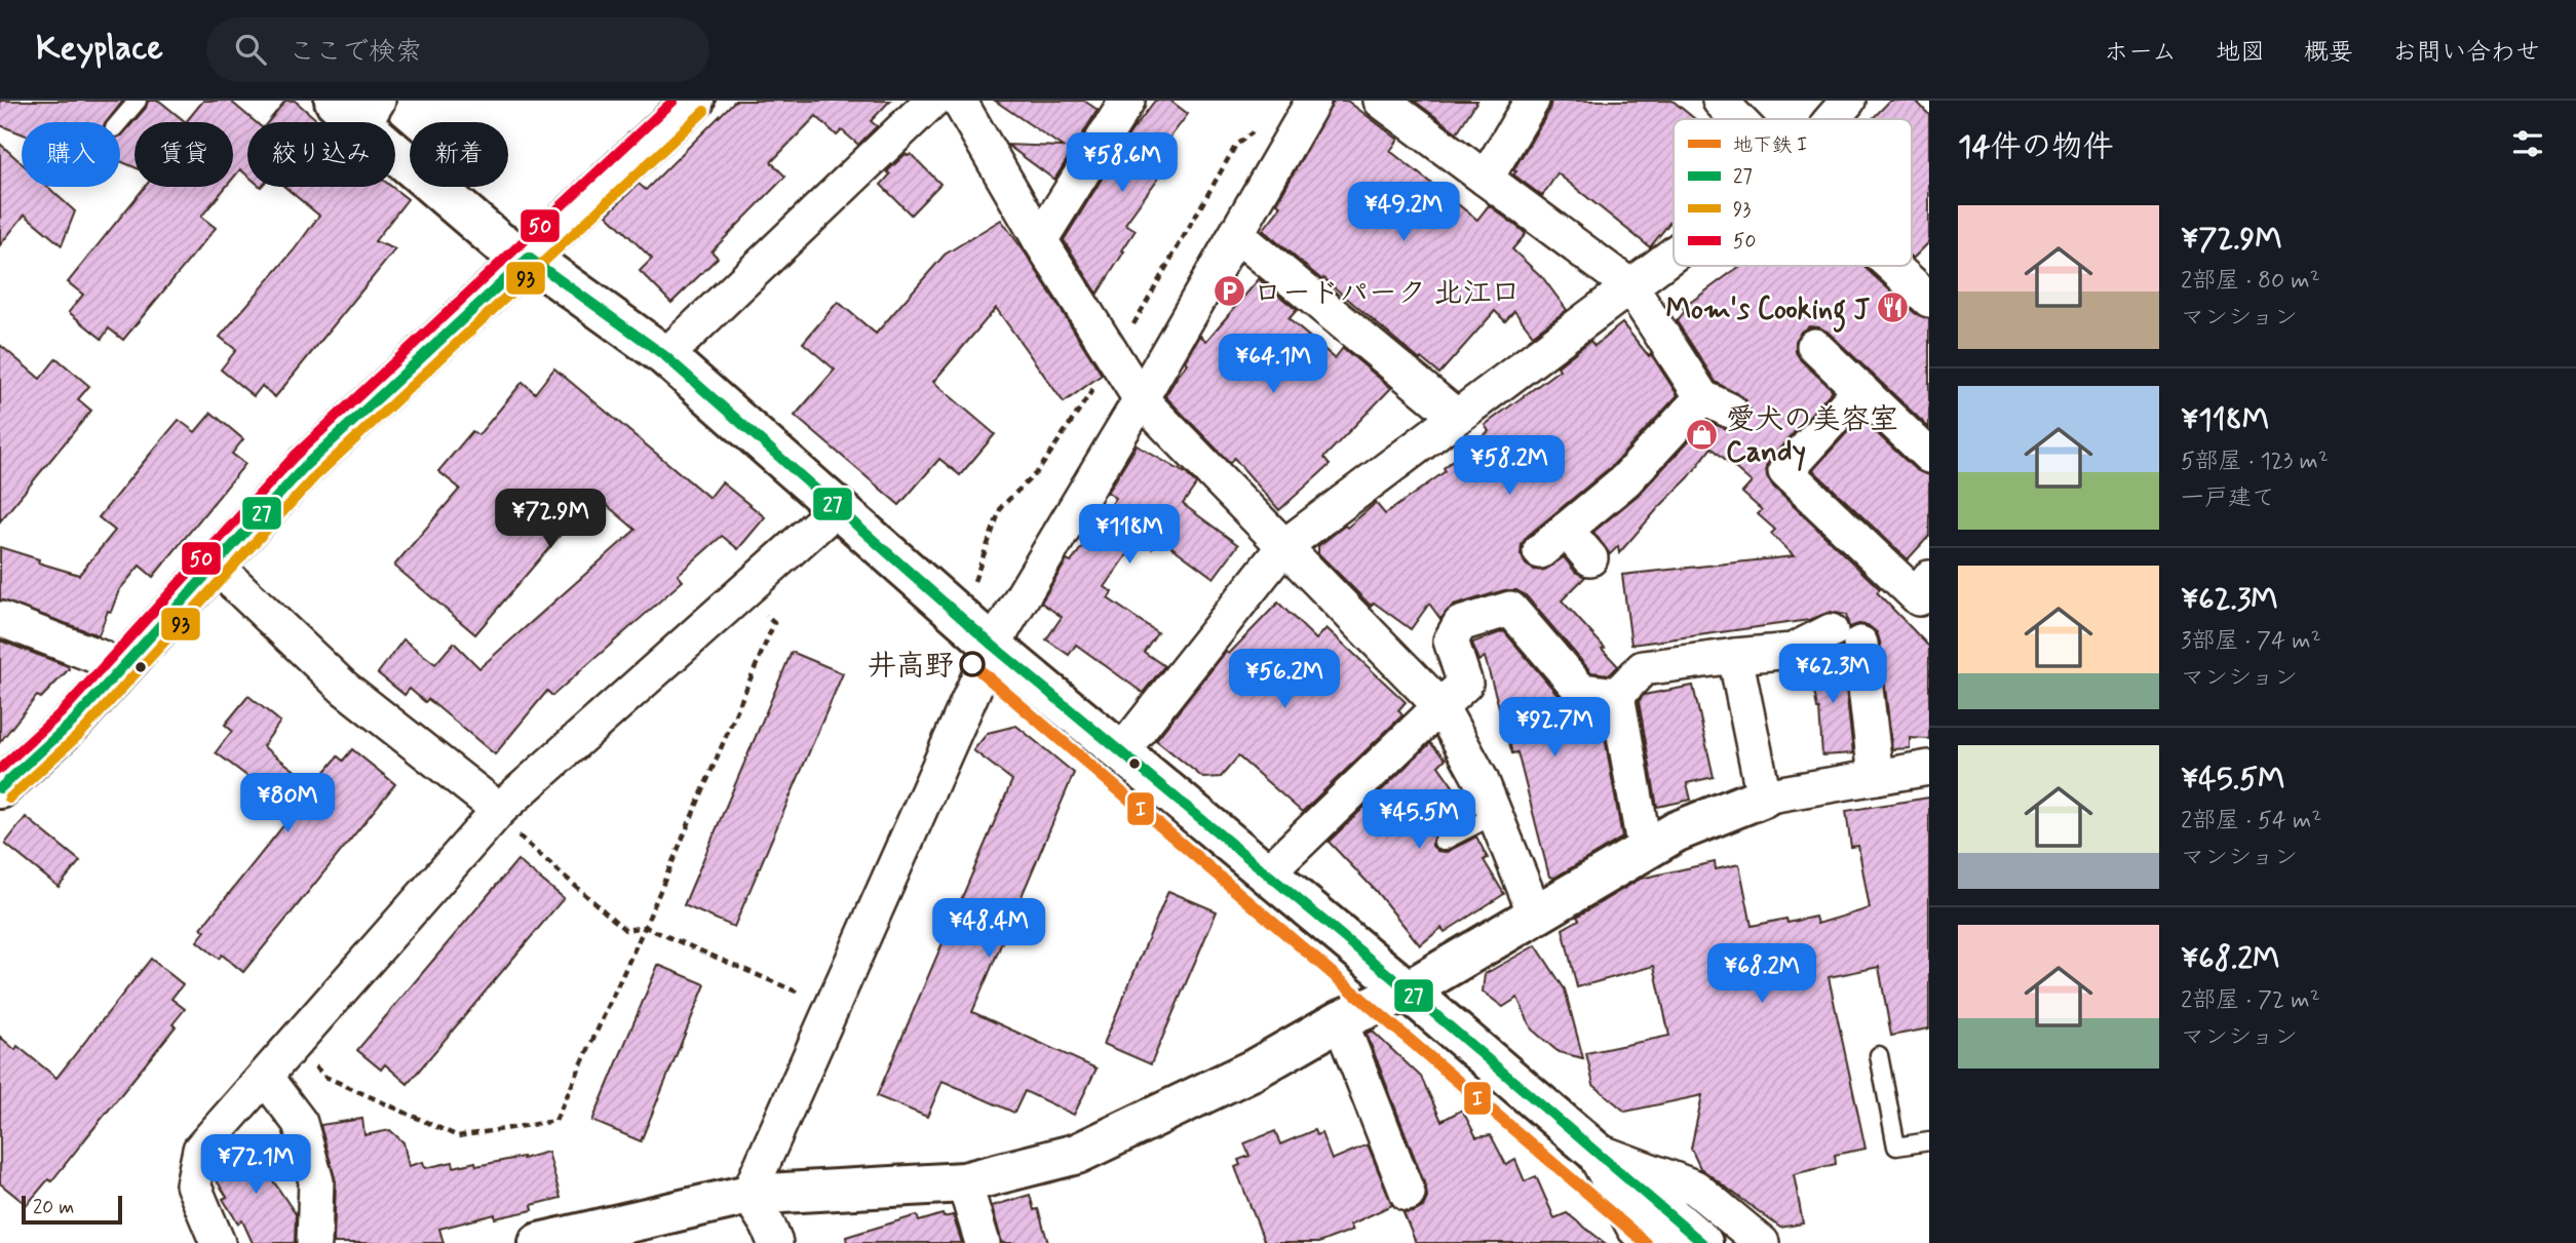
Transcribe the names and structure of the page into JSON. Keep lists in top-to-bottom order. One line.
{"places":{"parking":["ロードパーク 北江口"],"restaurant":["Mom's Cooking J"],"shop":["愛犬の美容室 Candy"],"other":["井高野"]},"lines":["transit line 50","transit line 93","transit line 27","metro line I"],"legend":["地下鉄 I","27","93","50"],"scale_bar":"20 m","page":{"header":"Keyplace","search":"ここで検索","nav":["ホーム","地図","概要","お問い合わせ"],"heading":"14件の物件","chip":["購入","賃貸","絞り込み","新着"],"price":["¥58.6M","¥49.2M","¥64.1M","¥58.2M","¥72.9M","¥118M","¥62.3M","¥56.2M","¥92.7M","¥80M","¥45.5M","¥48.4M","¥68.2M","¥72.1M"],"list":[{"name":"¥72.9M","note":"2部屋 · 80 m² · マンション"},{"name":"¥118M","note":"5部屋 · 123 m² · 一戸建て"},{"name":"¥62.3M","note":"3部屋 · 74 m² · マンション"},{"name":"¥45.5M","note":"2部屋 · 54 m² · マンション"},{"name":"¥68.2M","note":"2部屋 · 72 m² · マンション"}],"scale":"20 m"}}
